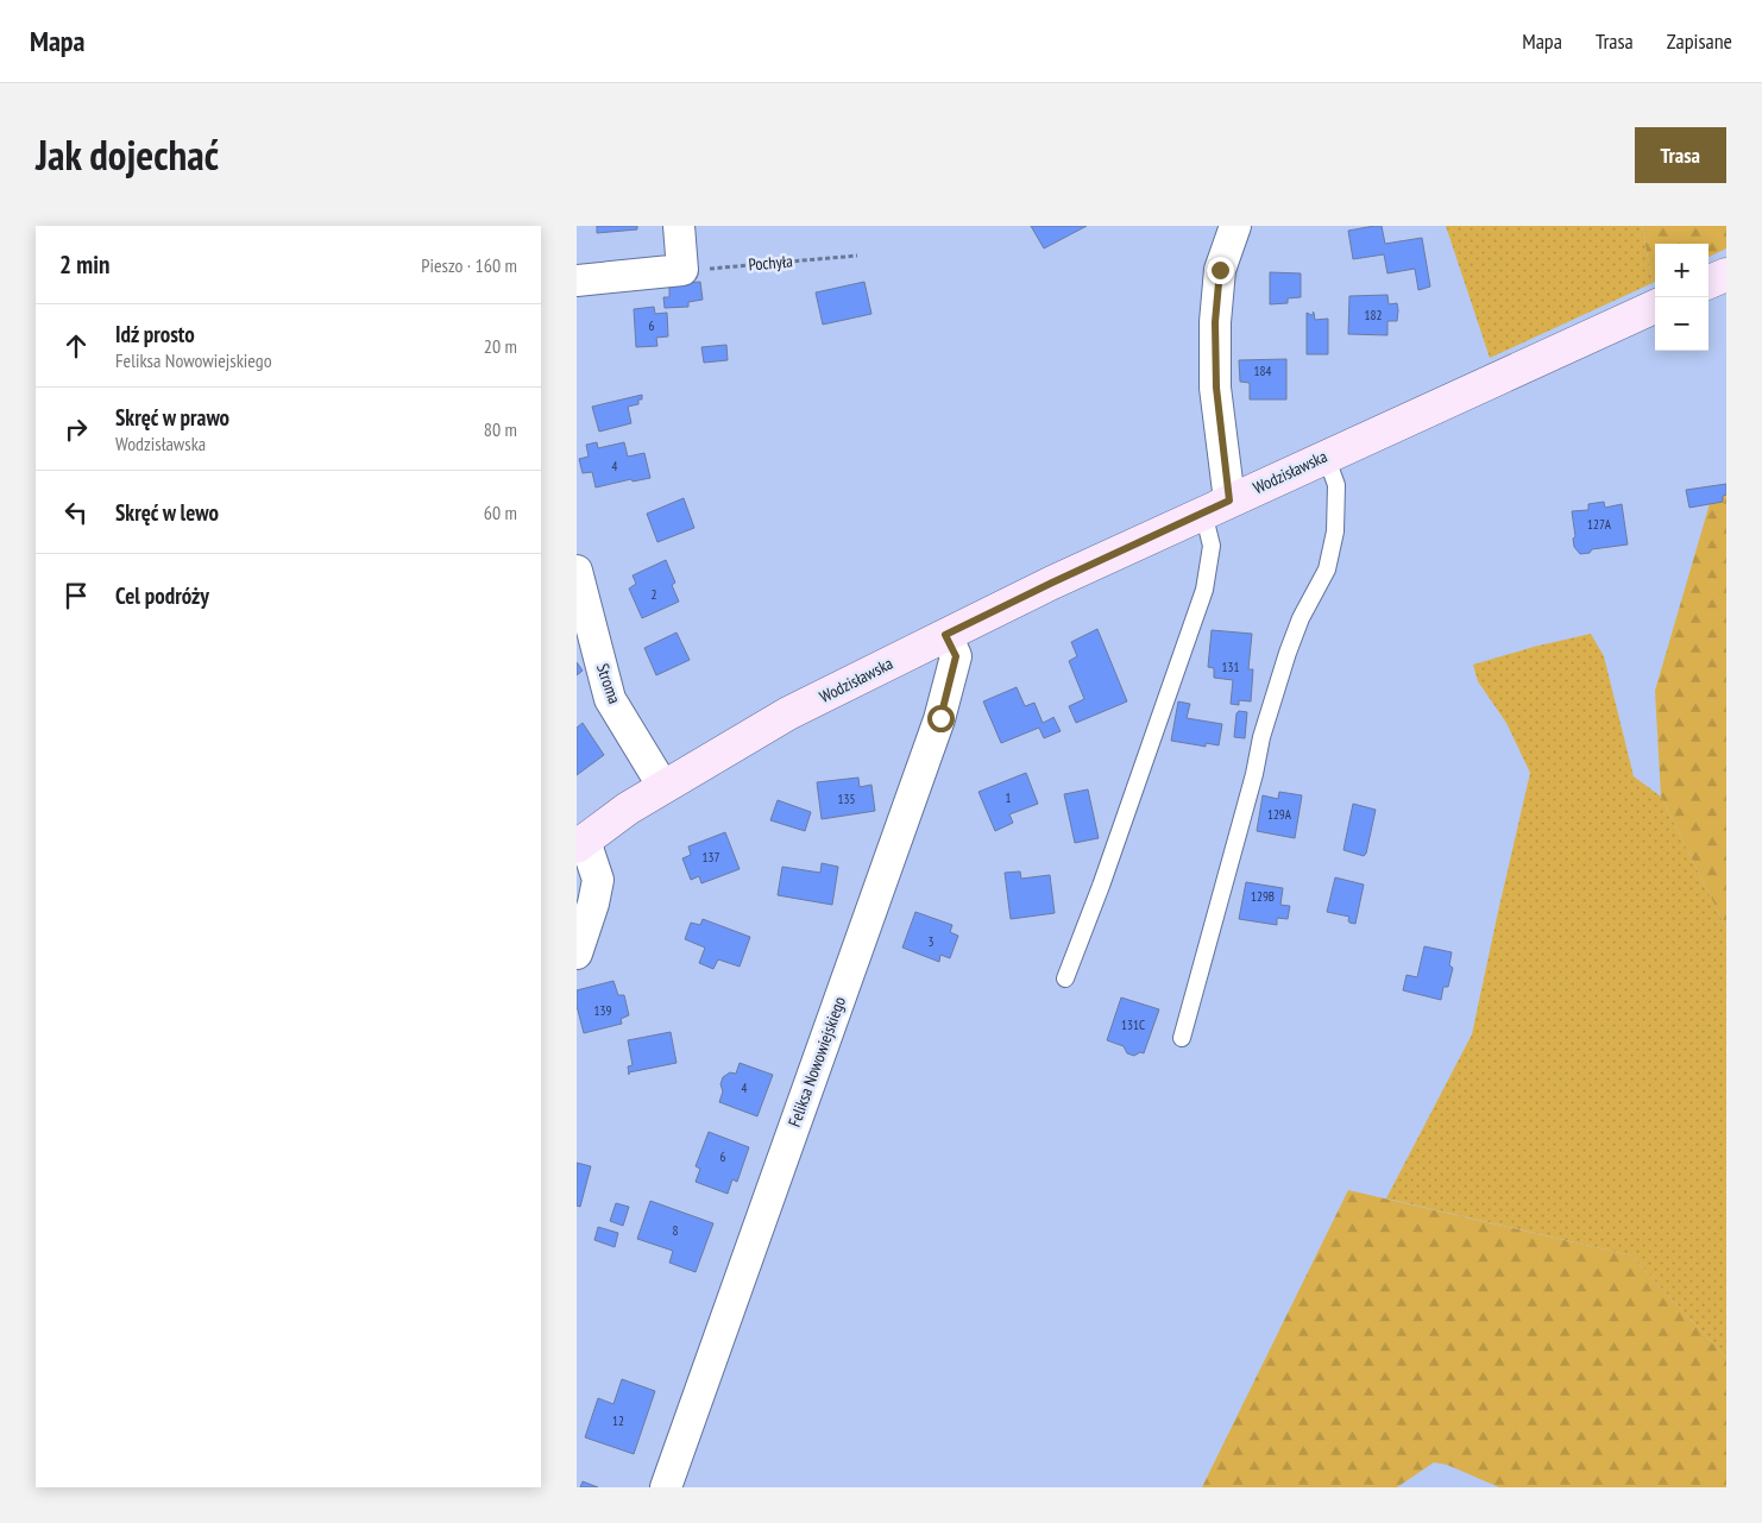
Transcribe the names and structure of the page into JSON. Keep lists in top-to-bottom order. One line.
{"streets":{"main road":["Wodzisławska"],"street":["Stroma","Feliksa Nowowiejskiego"],"path":["Pochyła"]},"crossings":[["Wodzisławska","Stroma"],["Wodzisławska","Feliksa Nowowiejskiego"]],"house_numbers":["182","6","184","4","127A","2","131","1","135","129A","137","129B","3","139","131C","4","6","8","12"],"page":{"header":"Mapa","nav":["Mapa","Trasa","Zapisane"],"title":"Jak dojechać","buttons":"Trasa","heading":["2 min","Pieszo · 160 m"],"map_buttons":["+","−"],"list":[["Idź prosto","Feliksa Nowowiejskiego","20 m"],["Skręć w prawo","Wodzisławska","80 m"],["Skręć w lewo","60 m"],"Cel podróży"]}}
